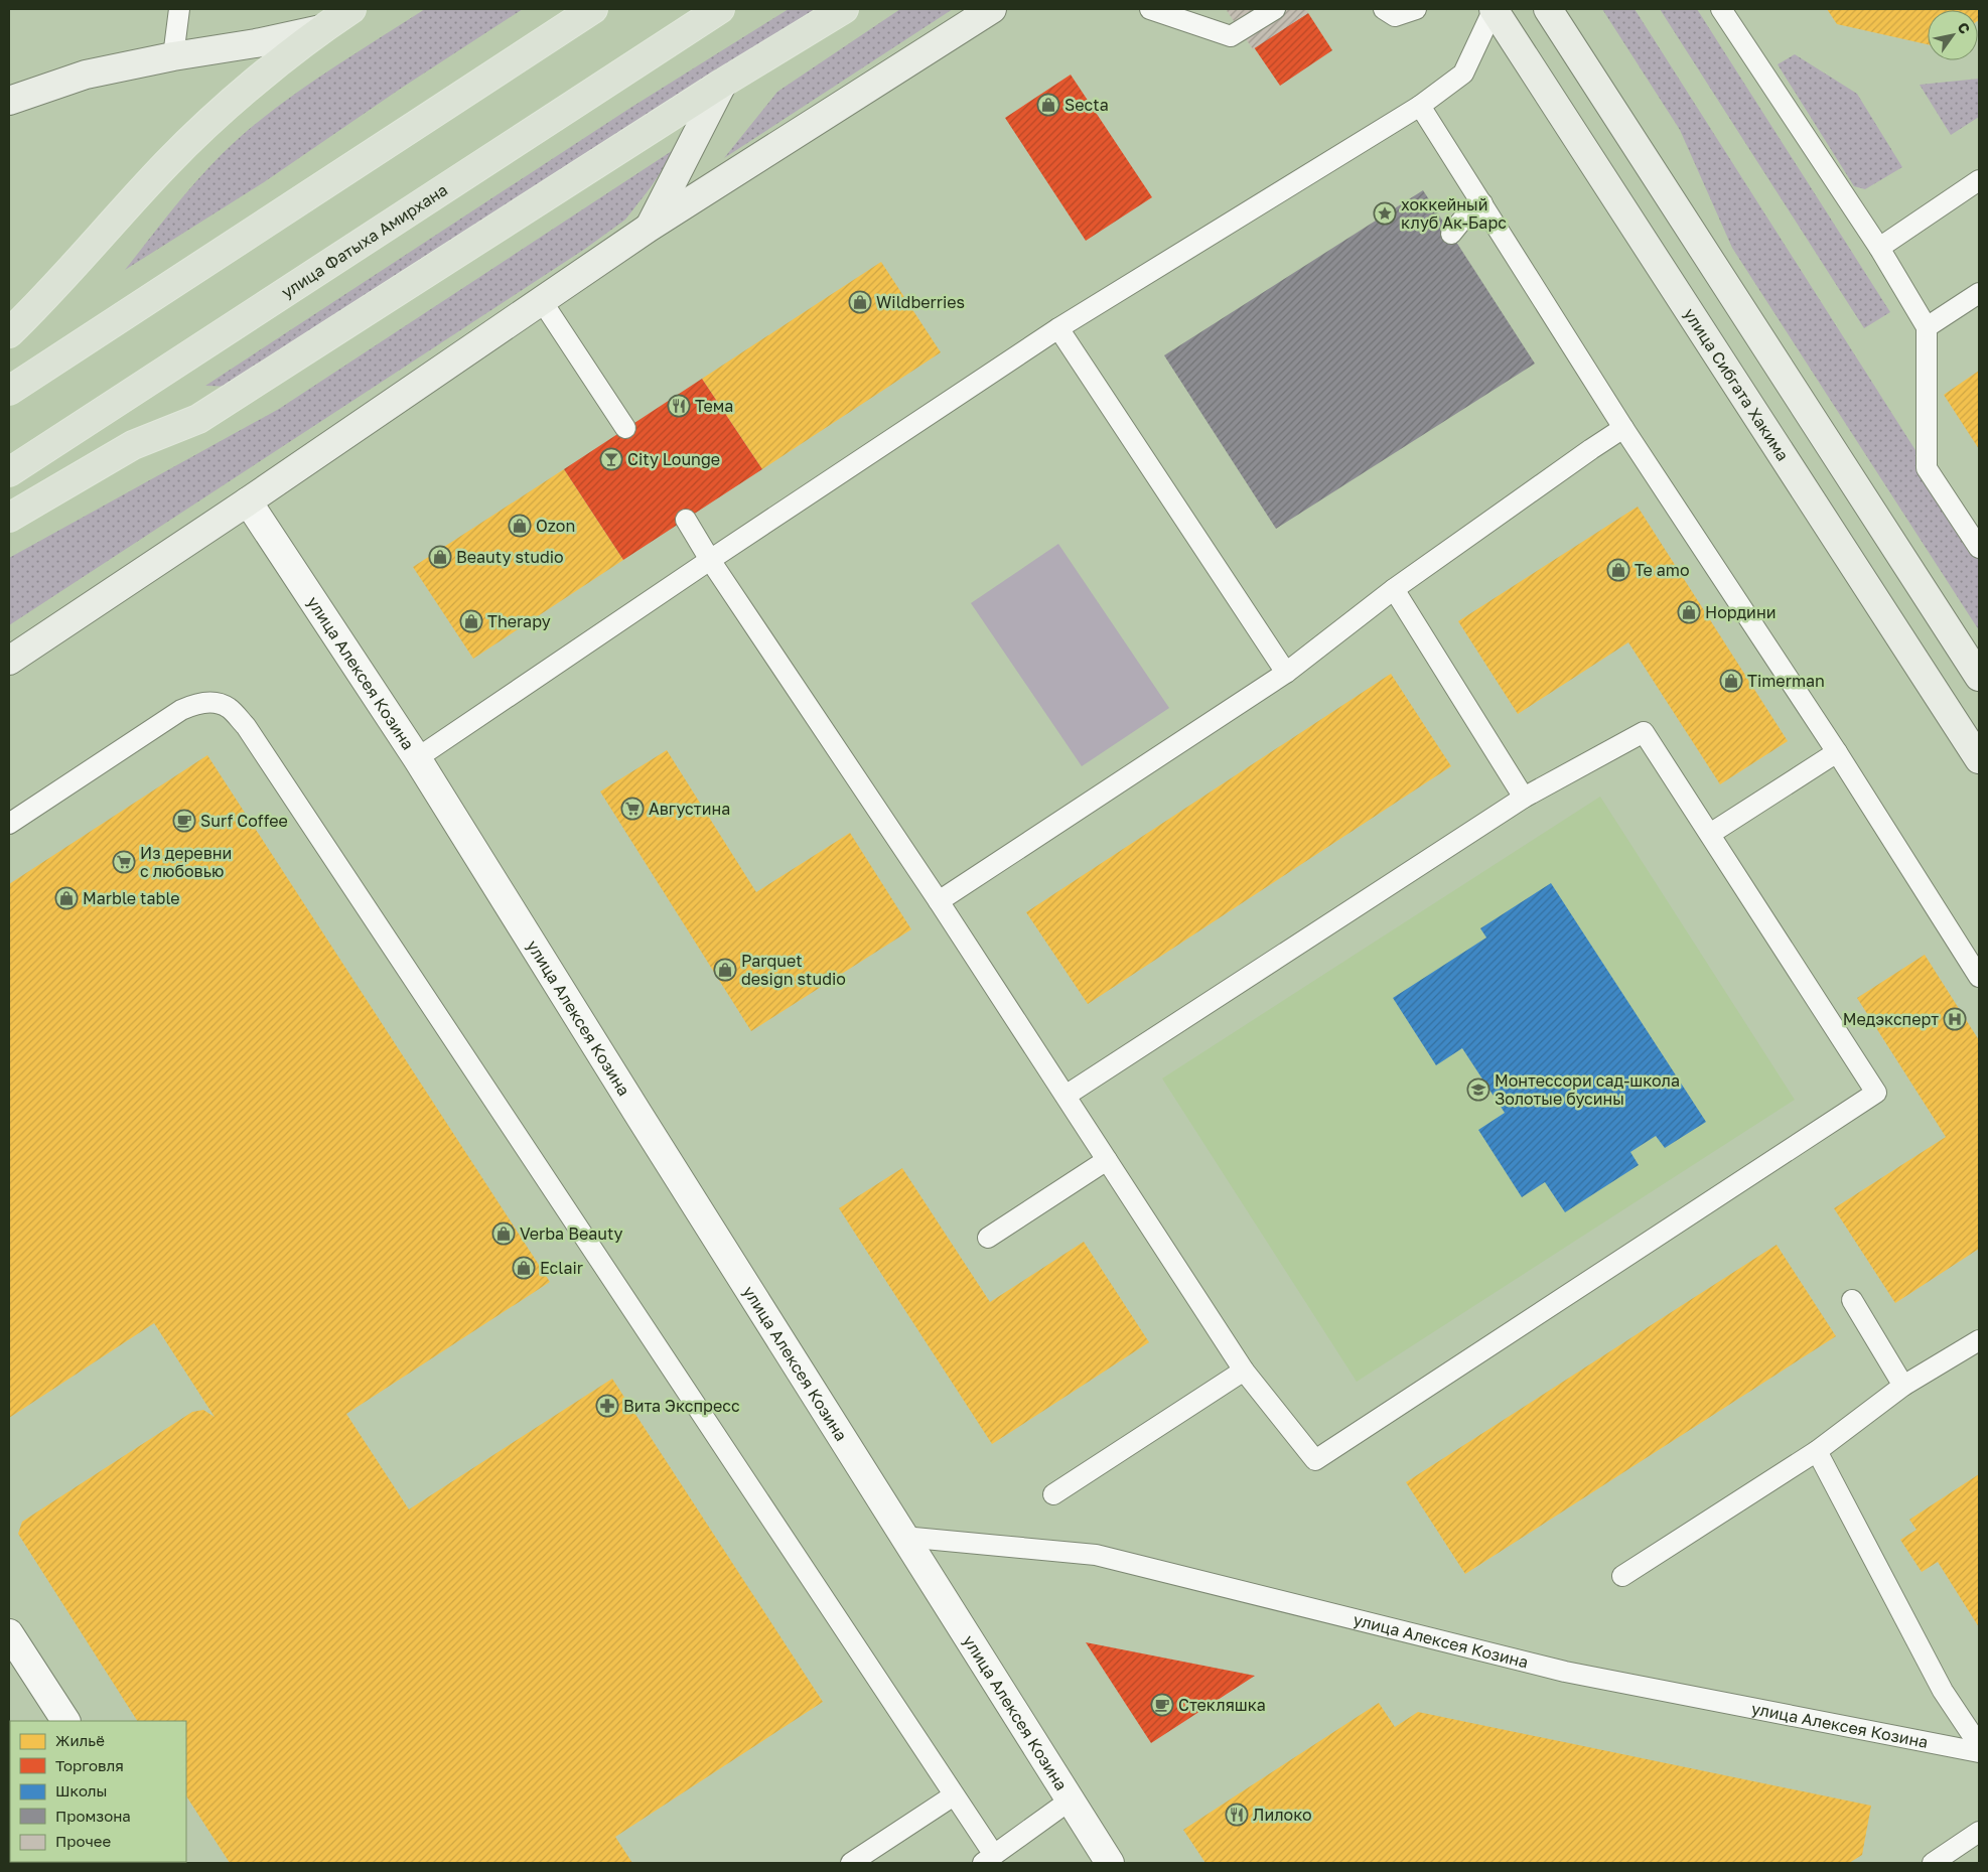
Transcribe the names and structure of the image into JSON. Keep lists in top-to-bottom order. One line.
{"streets":{"main road":["улица Фатыха Амирхана","улица Сибгата Хакима"],"street":["улица Алексея Козина"]},"places":{"shop":["Secta","Wildberries","Ozon","Beauty studio","Te amo","Нордини","Therapy","Timerman","Marble table","Parquet design studio","Verba Beauty","Eclair"],"place":["хоккейный клуб Ак-Барс"],"restaurant":["Тема","Лилоко"],"bar":["City Lounge"],"supermarket":["Августина","Из деревни с любовью"],"cafe":["Surf Coffee","Стекляшка"],"hospital":["Медэксперт"],"school or university":["Монтессори сад-школа Золотые бусины"],"pharmacy":["Вита Экспресс"]},"legend":["Жильё","Торговля","Школы","Промзона","Прочее"],"north":"top right"}
